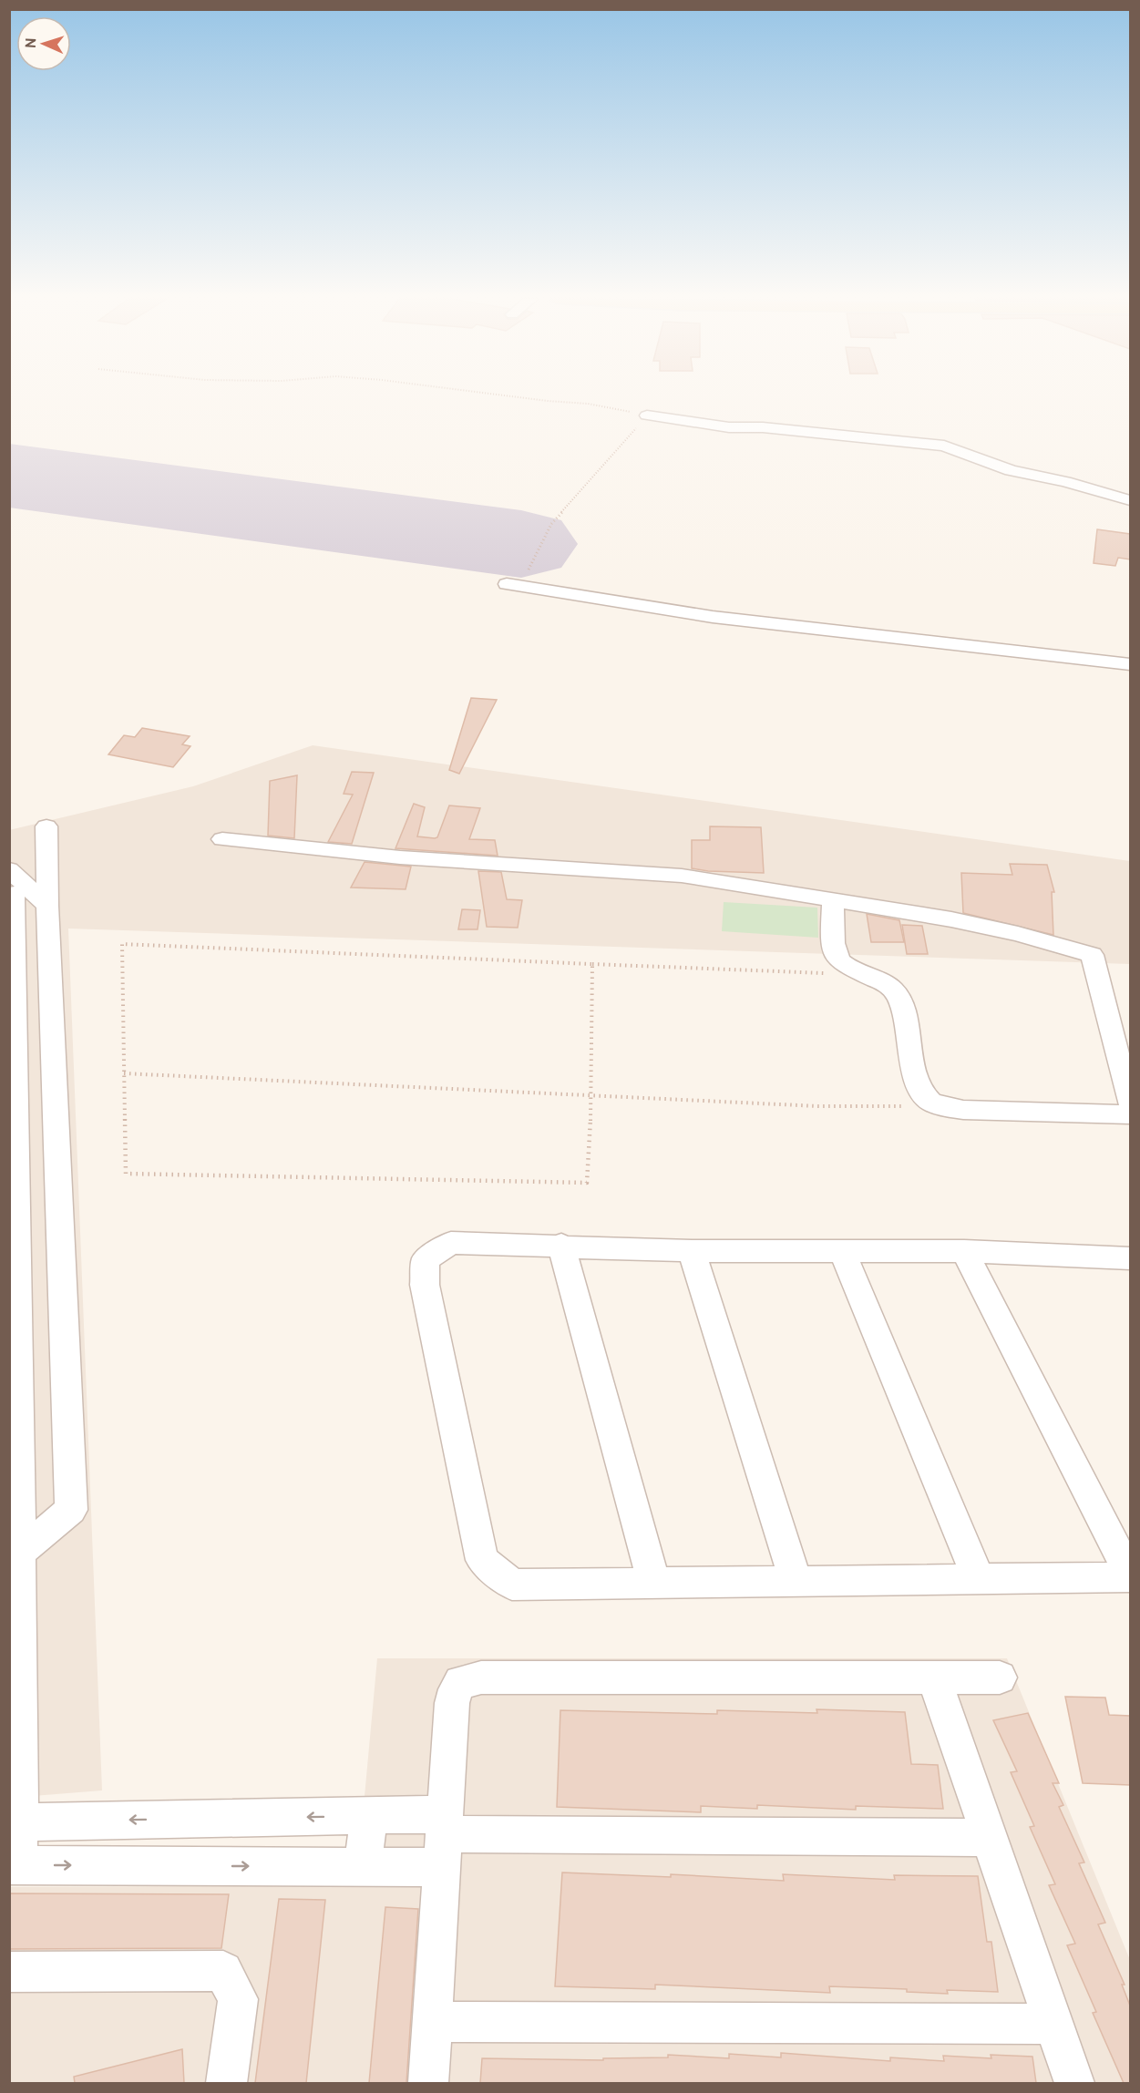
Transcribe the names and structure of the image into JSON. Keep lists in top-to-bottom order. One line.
{"north":"left"}
